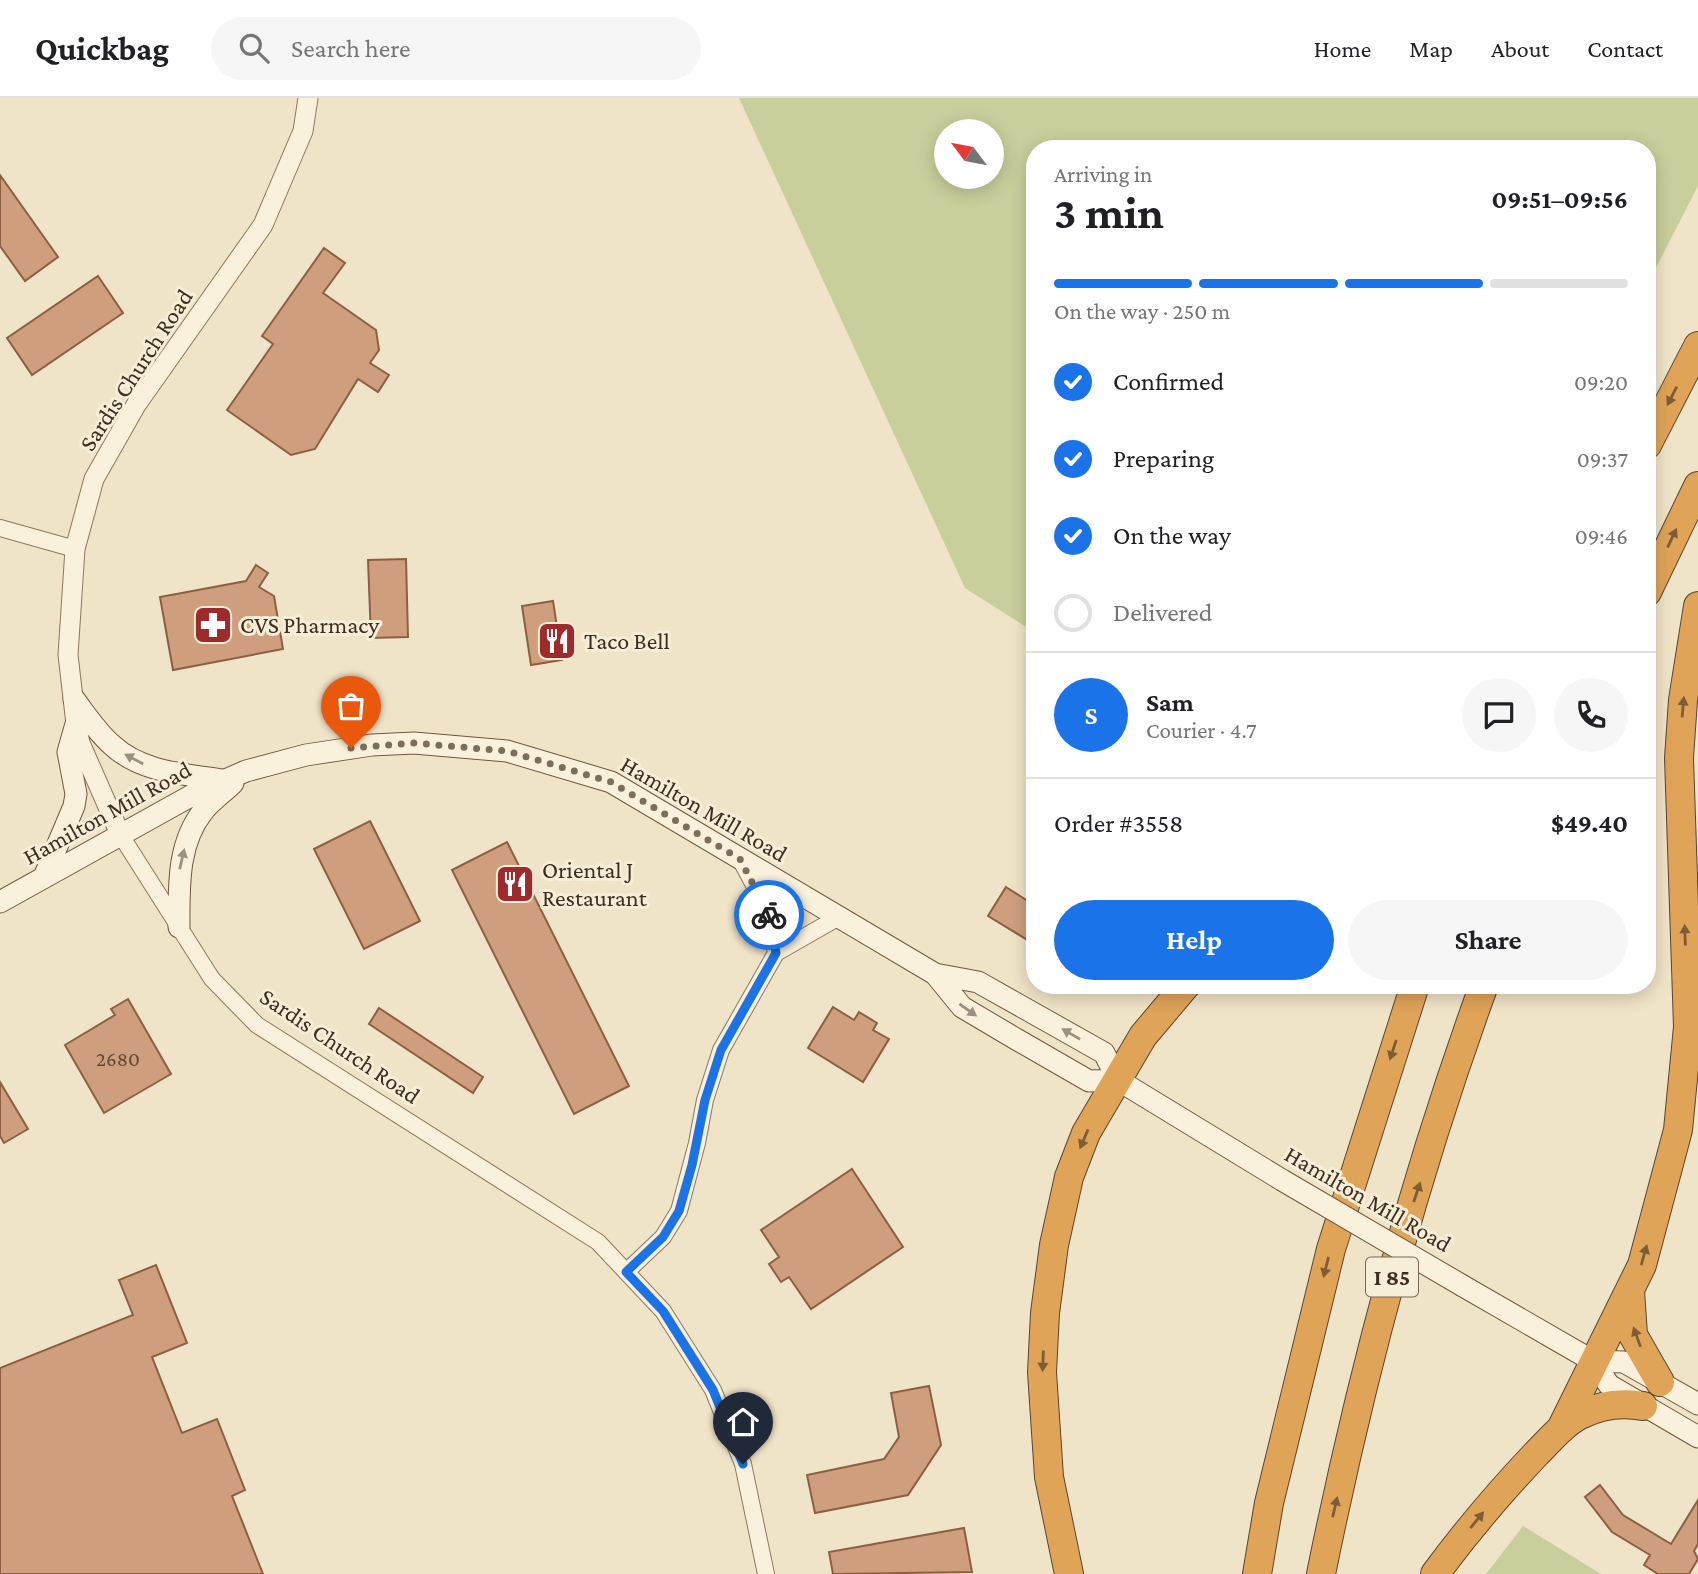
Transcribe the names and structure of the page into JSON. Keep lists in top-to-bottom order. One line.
{"streets":{"highway":["I 85"],"main road":["Hamilton Mill Road"],"street":["Sardis Church Road"]},"crossings":[["Sardis Church Road","Hamilton Mill Road"]],"places":{"pharmacy":["CVS Pharmacy"],"restaurant":["Taco Bell","Oriental J Restaurant"]},"house_numbers":["2680"],"north":"top left","page":{"header":"Quickbag","search":"Search here","nav":["Home","Map","About","Contact"],"heading":["3 min","Arriving in","09:51–09:56"],"panel":["Sam","Courier · 4.7","Order #3558","$49.40"],"bar":"On the way · 250 m","list":[["Confirmed","09:20"],["Preparing","09:37"],["On the way","09:46"],"Delivered"],"round":"S","buttons":["Help","Share"]}}
